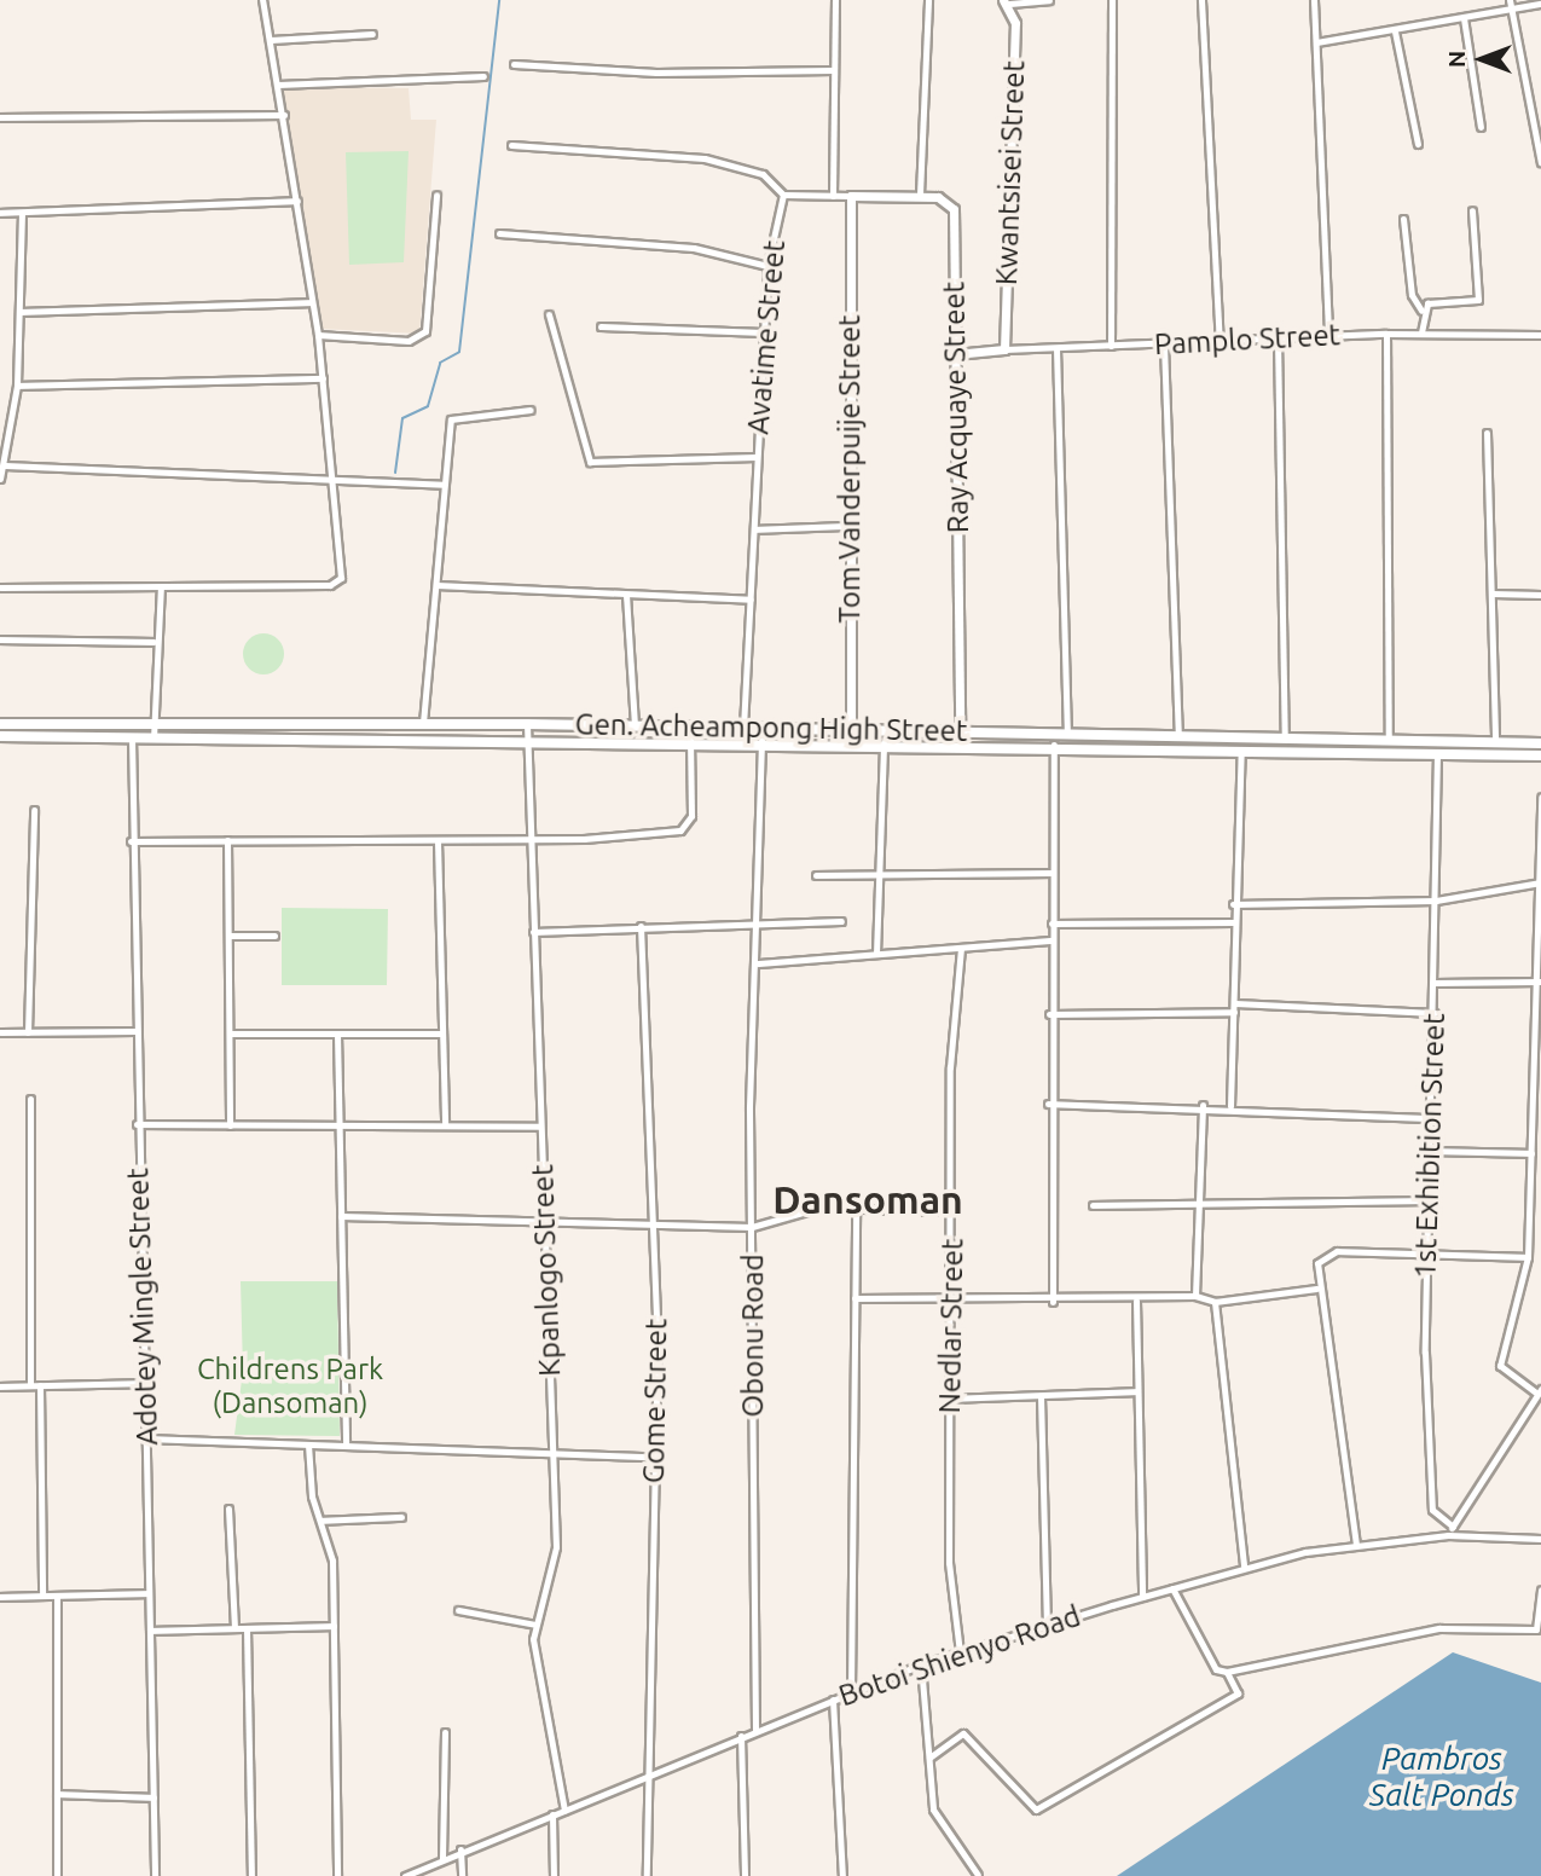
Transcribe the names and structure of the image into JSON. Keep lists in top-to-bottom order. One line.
{"streets":{"main road":["Gen. Acheampong High Street"],"street":["Kwantsisei Street","Avatime Street","Pamplo Street","Ray Acquaye Street","Tom Vanderpuije Street","1st Exhibition Street","Kpanlogo Street","Adotey Mingle Street","Nedlar Street","Obonu Road","Gome Street","Botoi Shienyo Road"]},"crossings":[["Kwantsisei Street","Pamplo Street"],["Avatime Street","Gen. Acheampong High Street"],["Pamplo Street","Ray Acquaye Street"],["Ray Acquaye Street","Tom Vanderpuije Street"],["Ray Acquaye Street","Gen. Acheampong High Street"],["Tom Vanderpuije Street","Gen. Acheampong High Street"],["Gen. Acheampong High Street","1st Exhibition Street"],["Gen. Acheampong High Street","Kpanlogo Street"],["Gen. Acheampong High Street","Adotey Mingle Street"],["Gen. Acheampong High Street","Obonu Road"],["Kpanlogo Street","Botoi Shienyo Road"],["Nedlar Street","Botoi Shienyo Road"],["Obonu Road","Botoi Shienyo Road"],["Gome Street","Botoi Shienyo Road"]],"districts":["Dansoman"],"water":["Pambros Salt Ponds"],"parks":["Childrens Park (Dansoman)"],"north":"left"}
